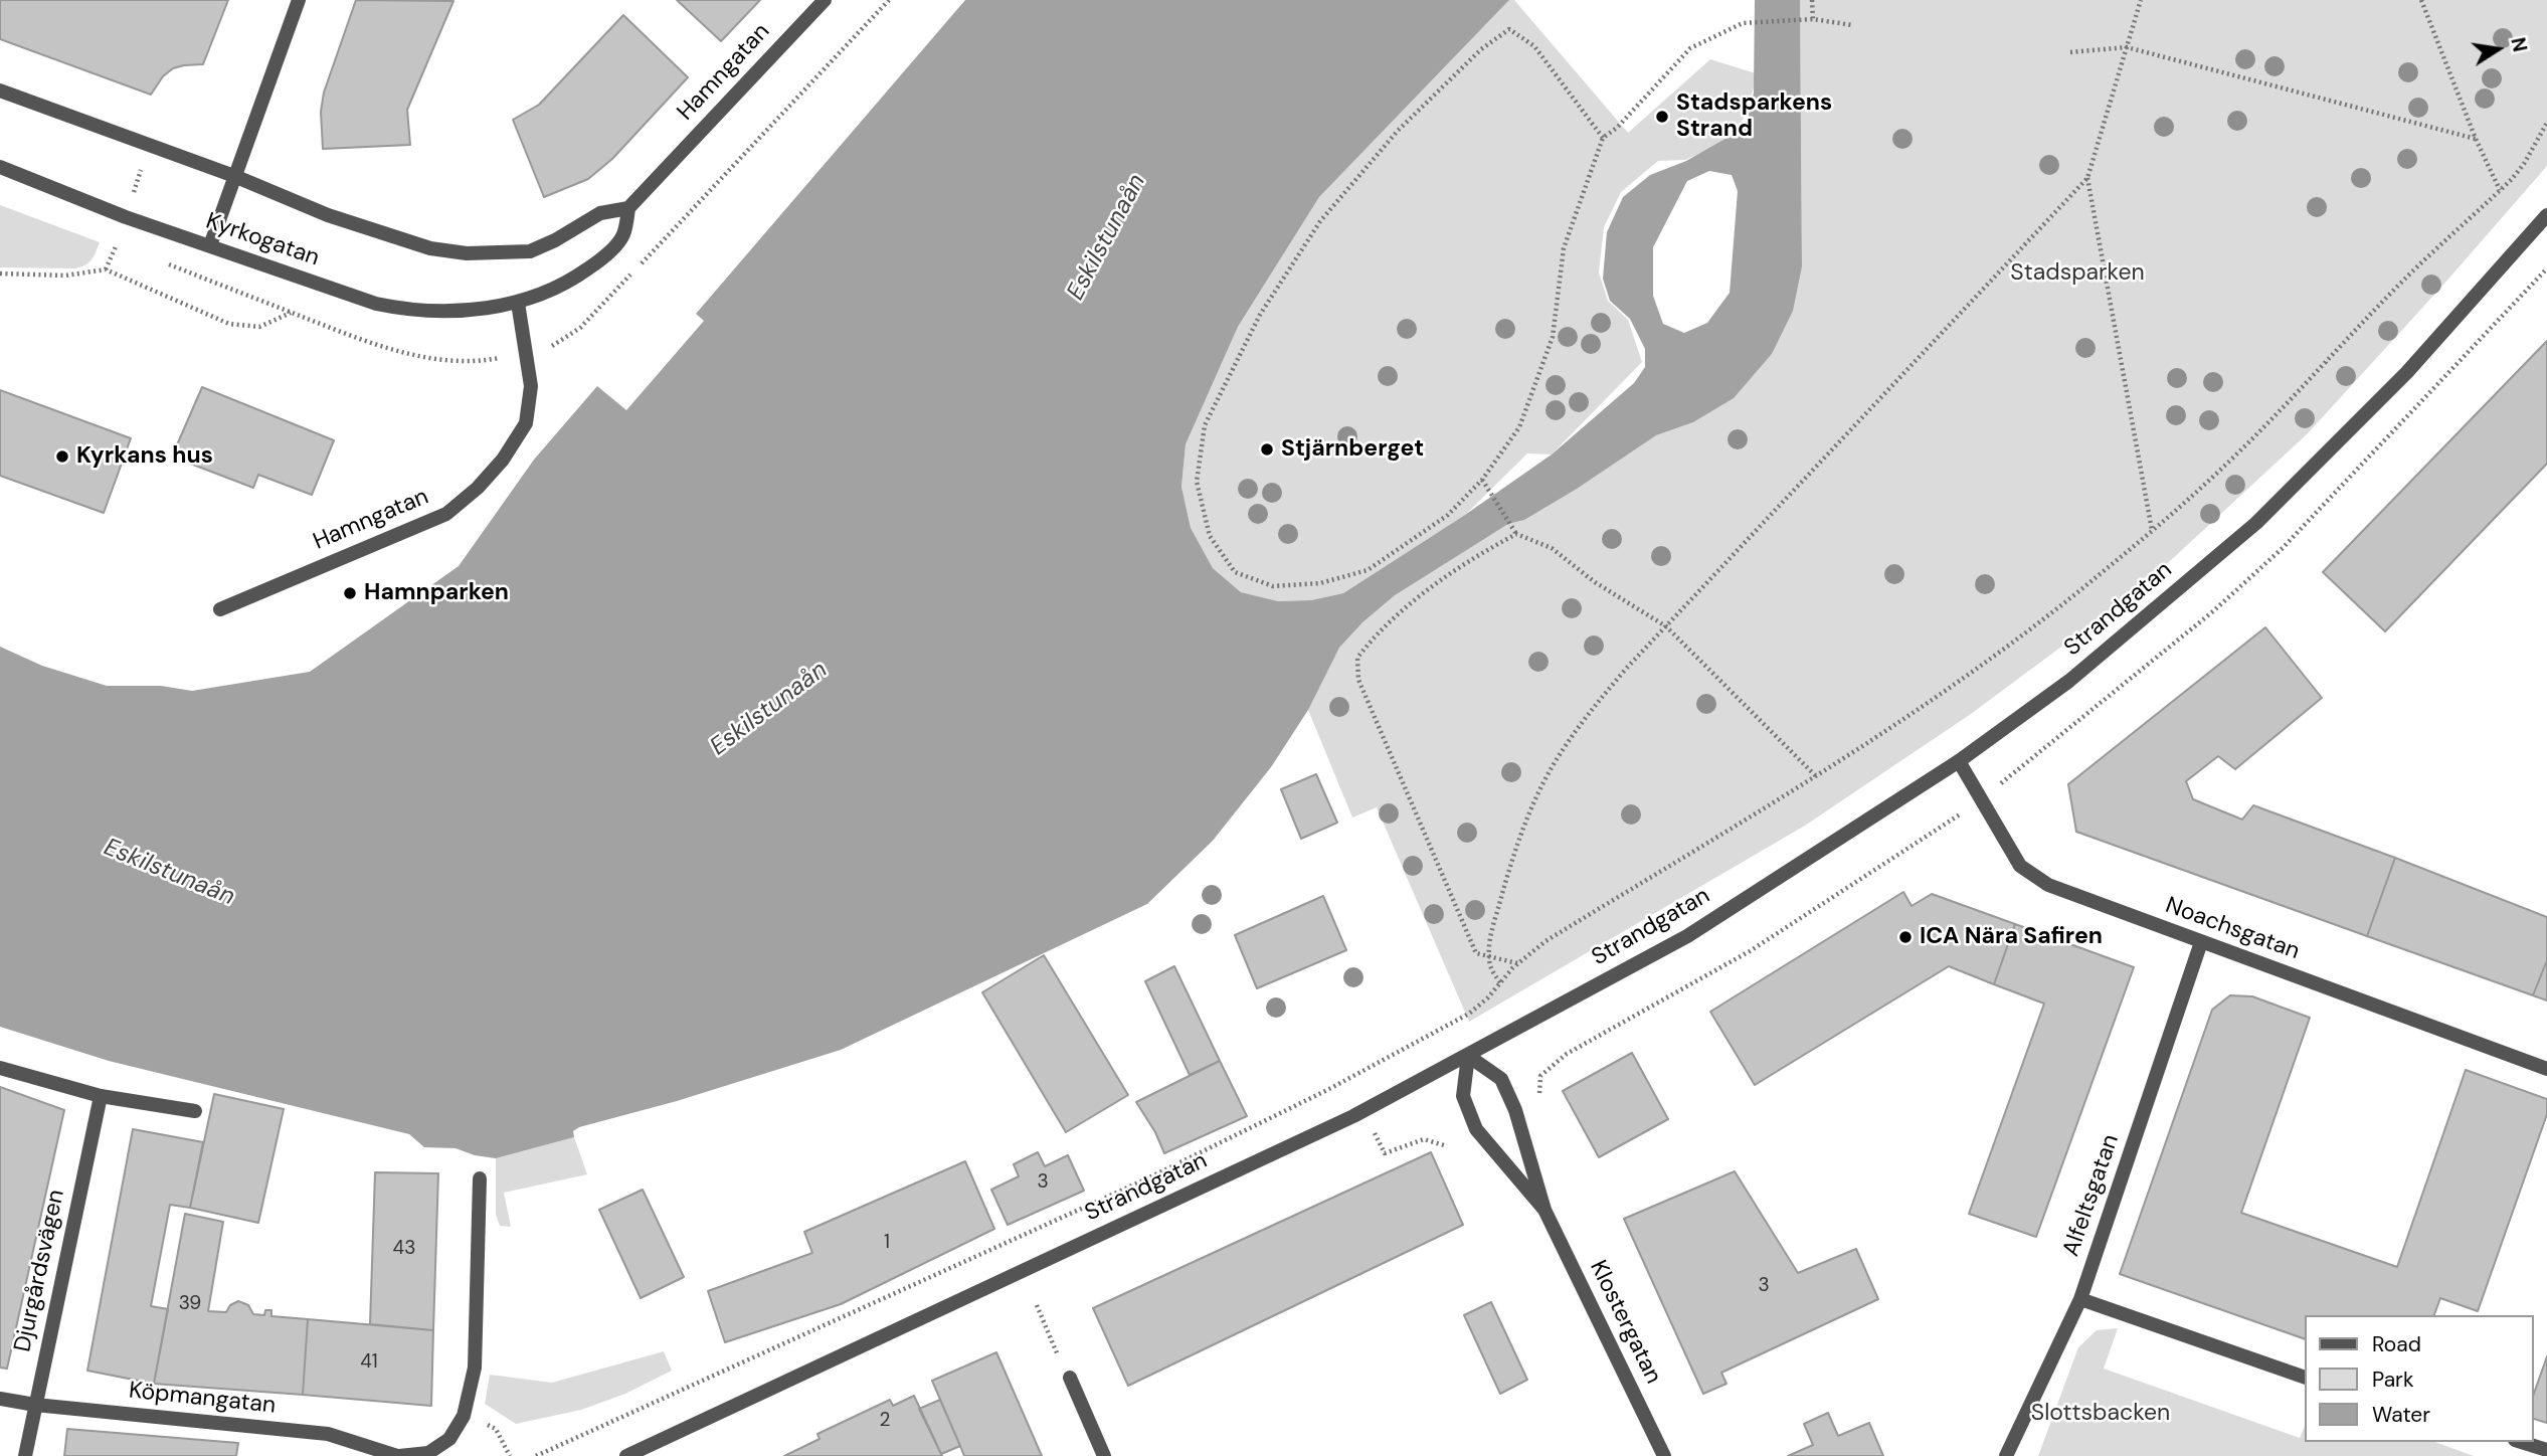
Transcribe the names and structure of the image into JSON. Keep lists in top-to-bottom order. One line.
{"streets":{"street":["Hamngatan","Kyrkogatan","Strandgatan","Noachsgatan","Alfeltsgatan","Djurgårdsvägen","Klostergatan","Köpmangatan"]},"crossings":[["Hamngatan","Kyrkogatan"],["Strandgatan","Noachsgatan"],["Strandgatan","Klostergatan"],["Noachsgatan","Alfeltsgatan"],["Djurgårdsvägen","Köpmangatan"]],"water":["Eskilstunaån"],"parks":["Stadsparken","Slottsbacken"],"places":["Stadsparkens Strand","Stjärnberget","Kyrkans hus","Hamnparken","ICA Nära Safiren"],"house_numbers":["3","1","43","3","39","41","2"],"legend":["Road","Park","Water"],"north":"right"}
